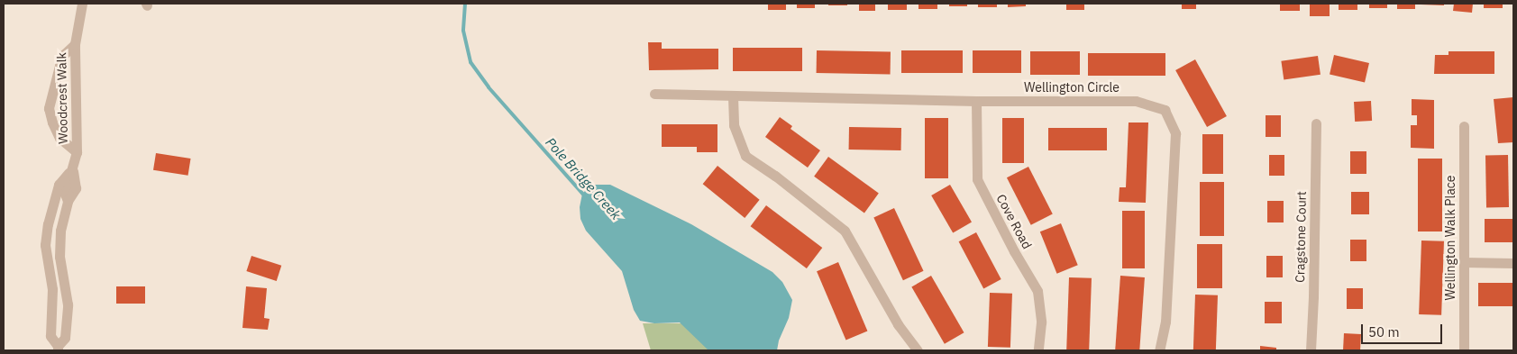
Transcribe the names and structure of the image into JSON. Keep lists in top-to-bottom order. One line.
{"streets":{"street":["Wellington Circle","Woodcrest Walk","Cove Road","Cragstone Court","Wellington Walk Place"]},"crossings":[["Wellington Circle","Cove Road"]],"water":["Pole Bridge Creek"],"scale_bar":"50 m"}
